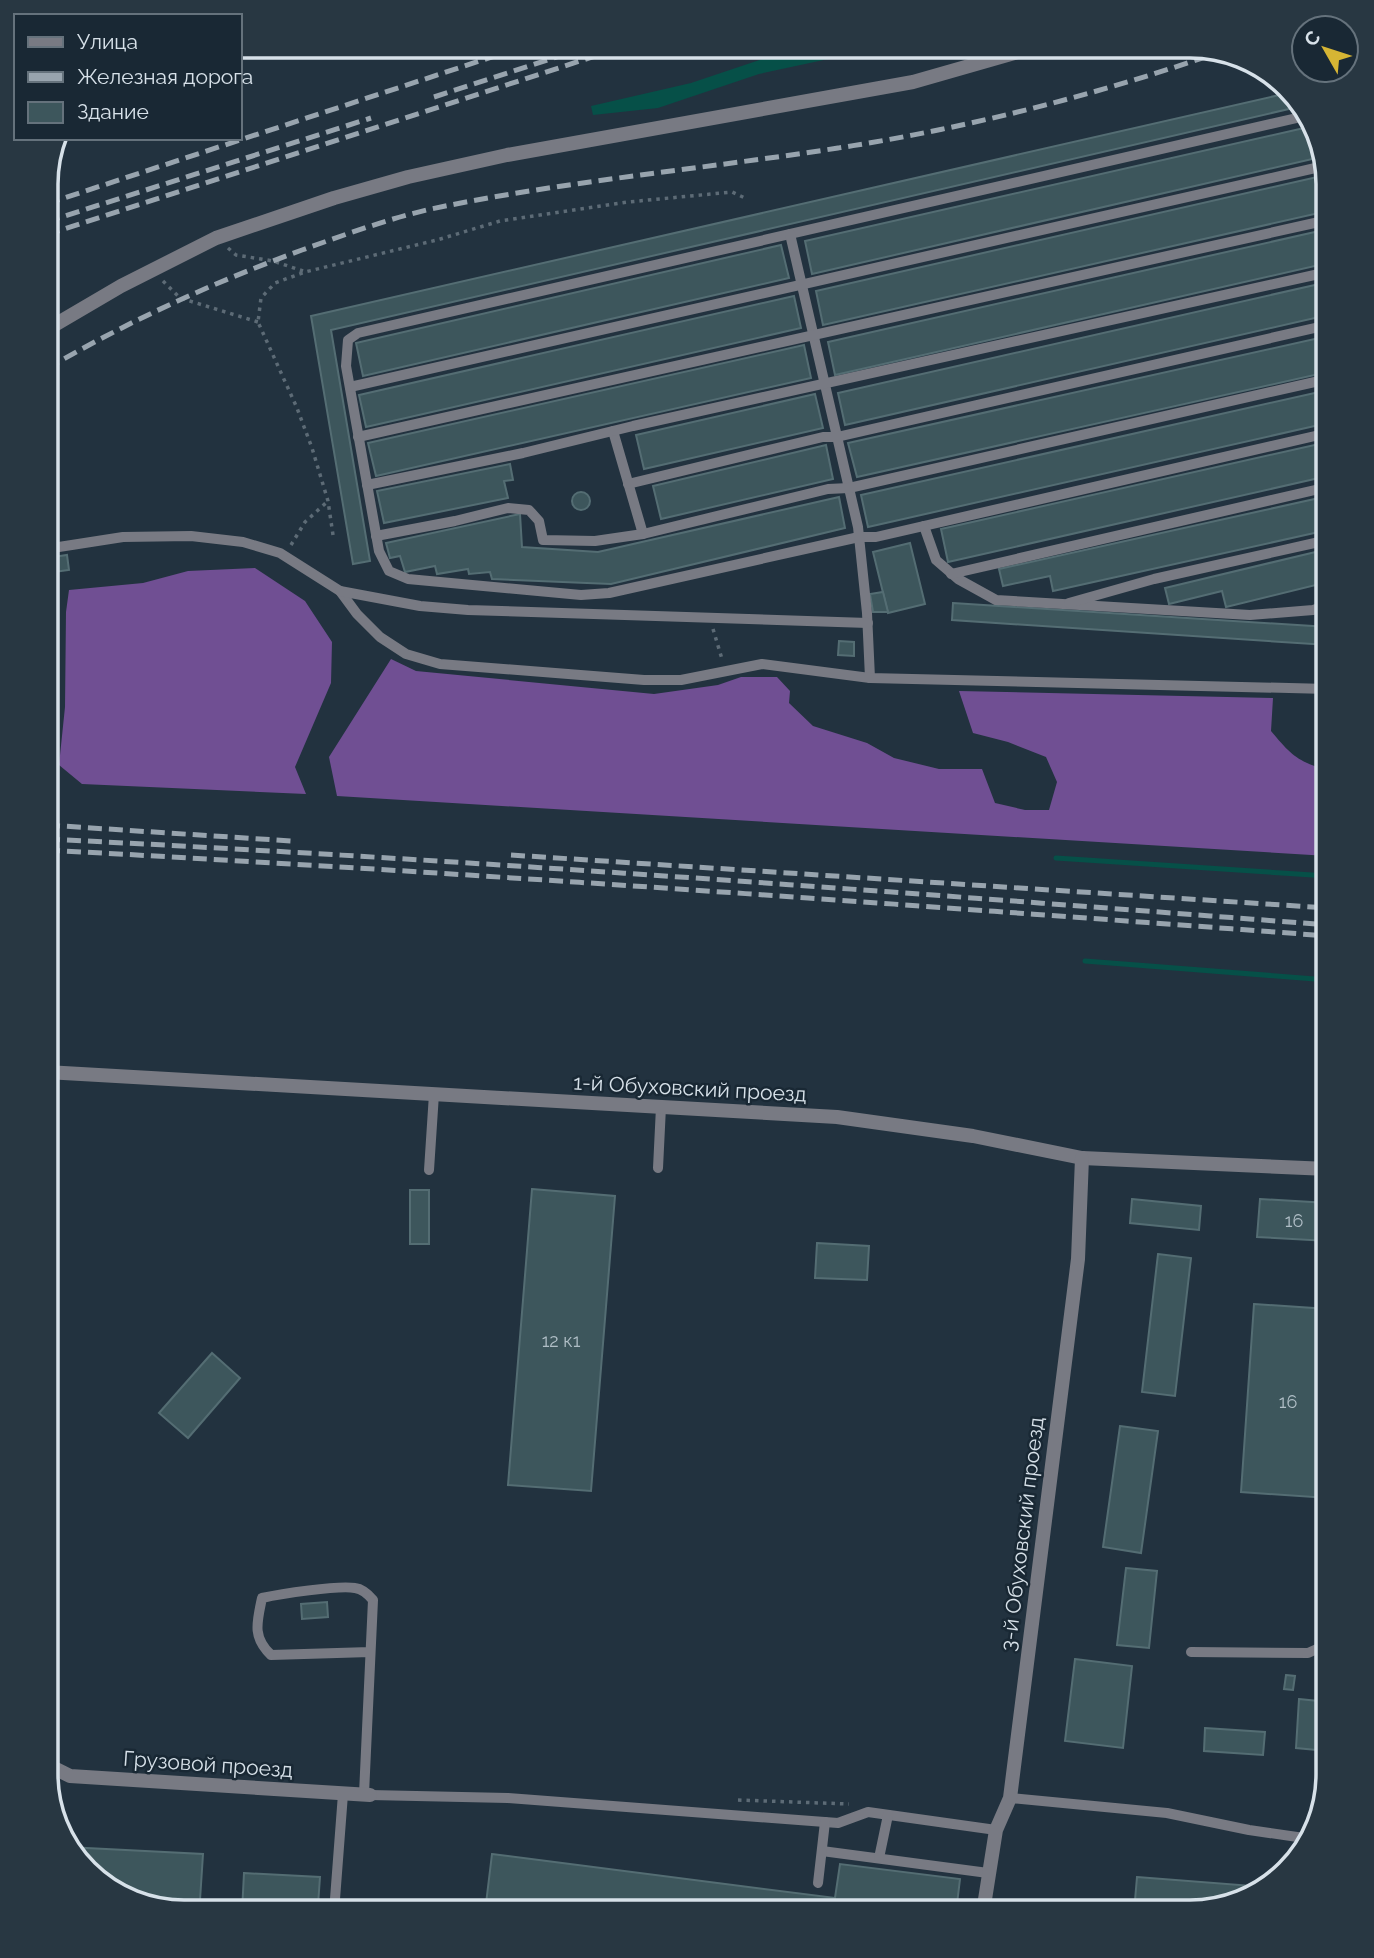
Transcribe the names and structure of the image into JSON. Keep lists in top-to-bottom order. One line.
{"streets":{"street":["1-й Обуховский проезд","3-й Обуховский проезд","Грузовой проезд"]},"crossings":[["1-й Обуховский проезд","3-й Обуховский проезд"]],"house_numbers":["16","12 к1","16"],"legend":["Улица","Железная дорога","Здание"],"north":"top left"}
